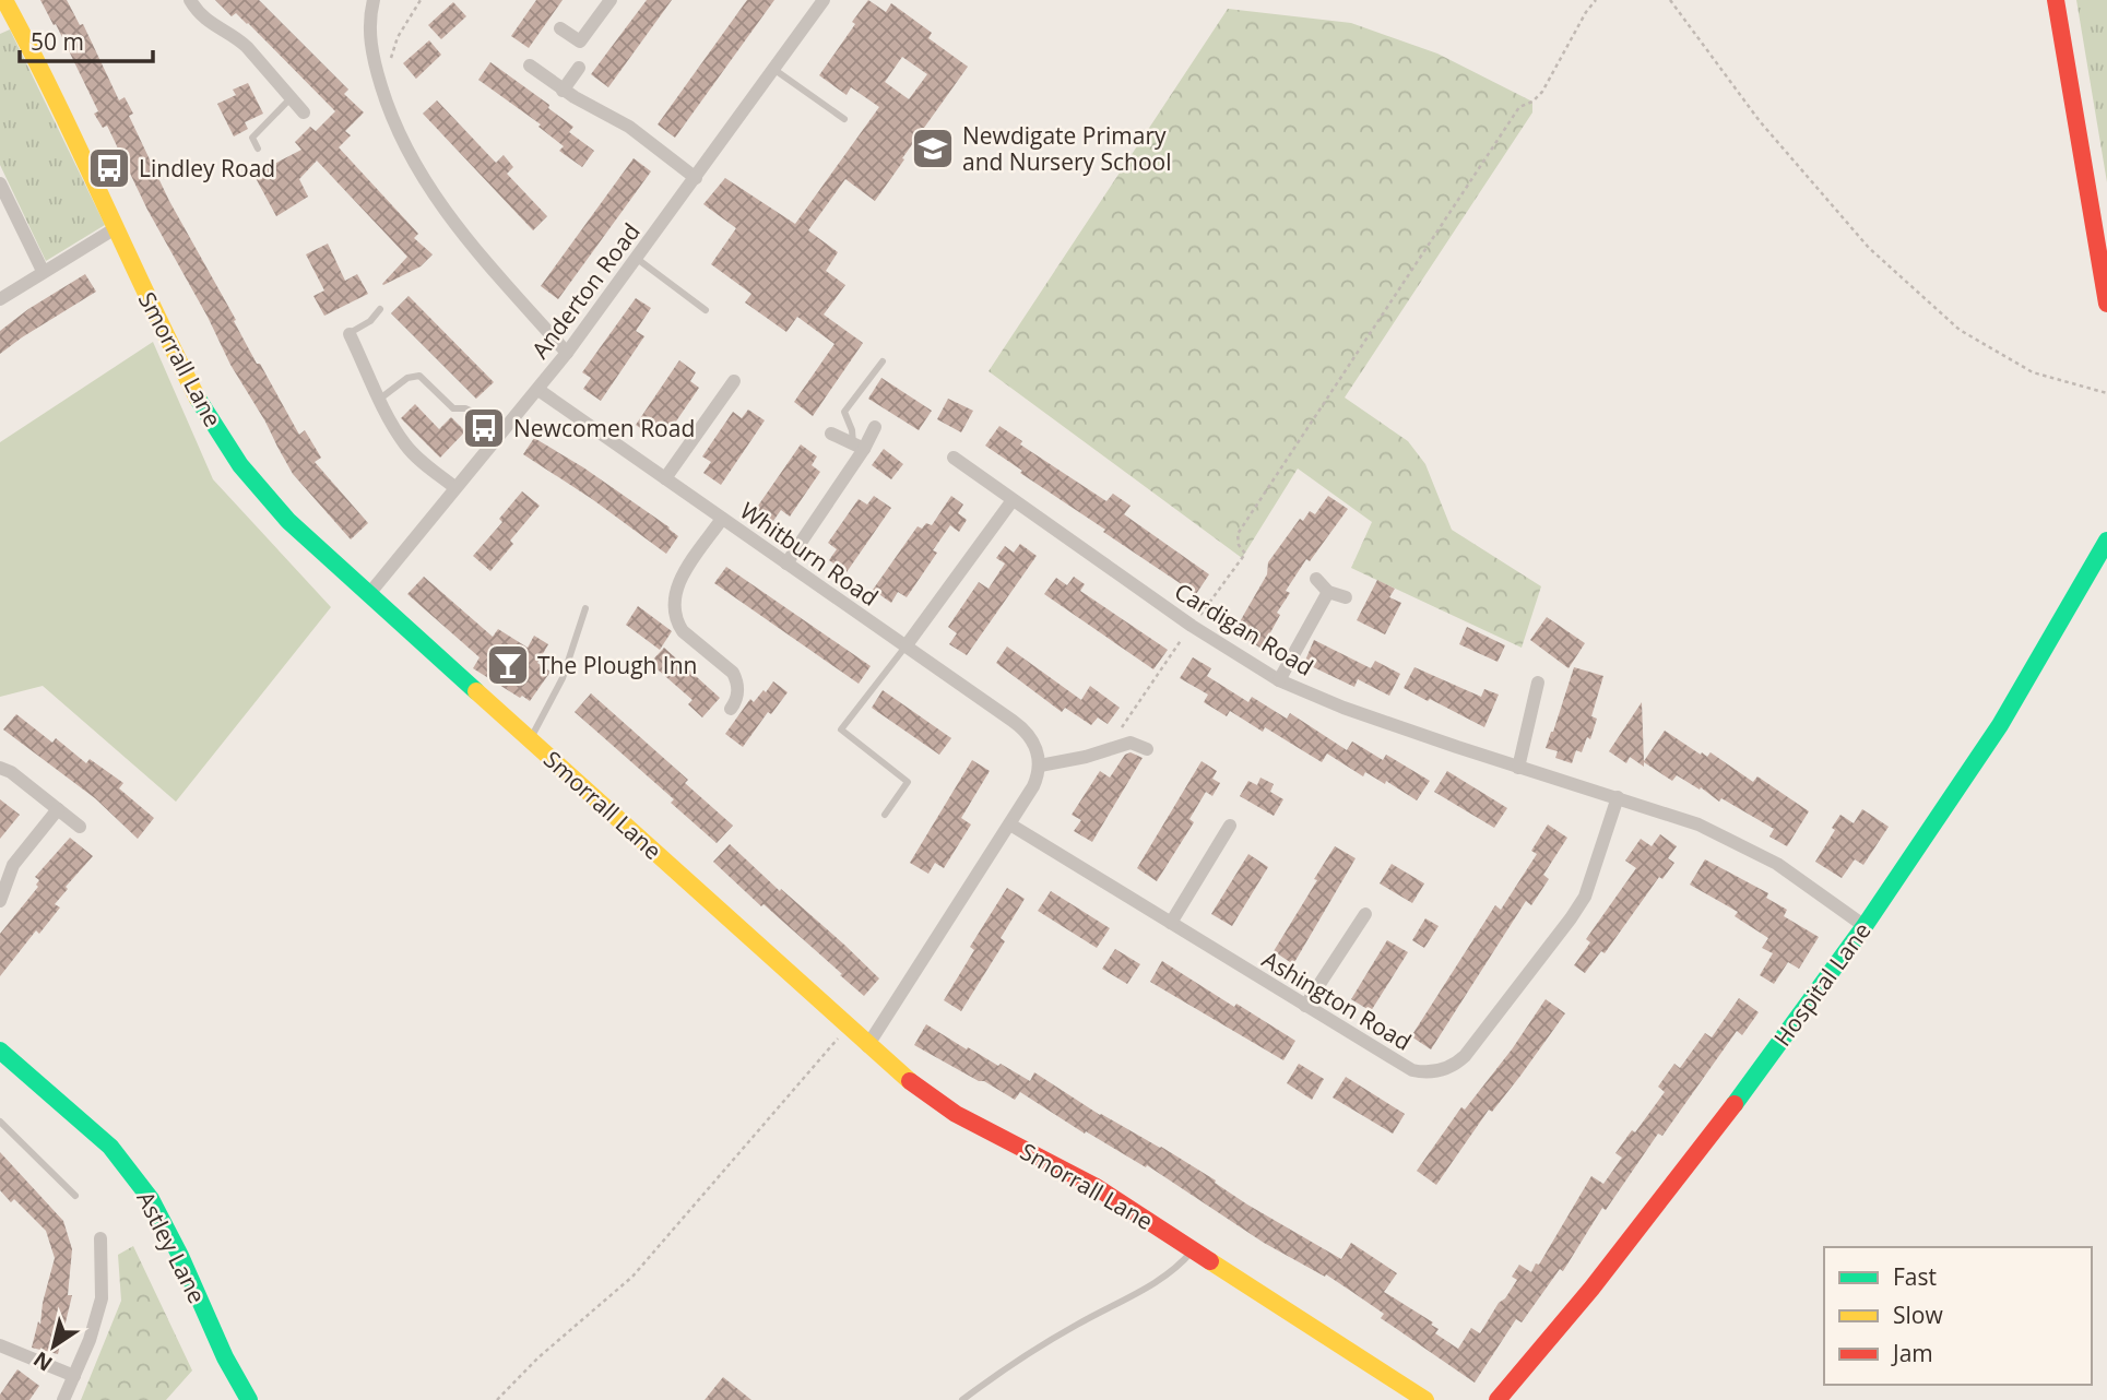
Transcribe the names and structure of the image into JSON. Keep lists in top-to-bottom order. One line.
{"streets":{"street":["Anderton Road","Smorrall Lane","Whitburn Road","Cardigan Road","Hospital Lane","Ashington Road","Astley Lane"]},"crossings":[["Anderton Road","Smorrall Lane"],["Anderton Road","Whitburn Road"],["Cardigan Road","Hospital Lane"],["Cardigan Road","Ashington Road"]],"places":{"school or university":["Newdigate Primary and Nursery School"],"bus stop":["Lindley Road","Newcomen Road"],"bar":["The Plough Inn"]},"legend":["Fast","Slow","Jam"],"scale_bar":"50 m","north":"bottom left"}
